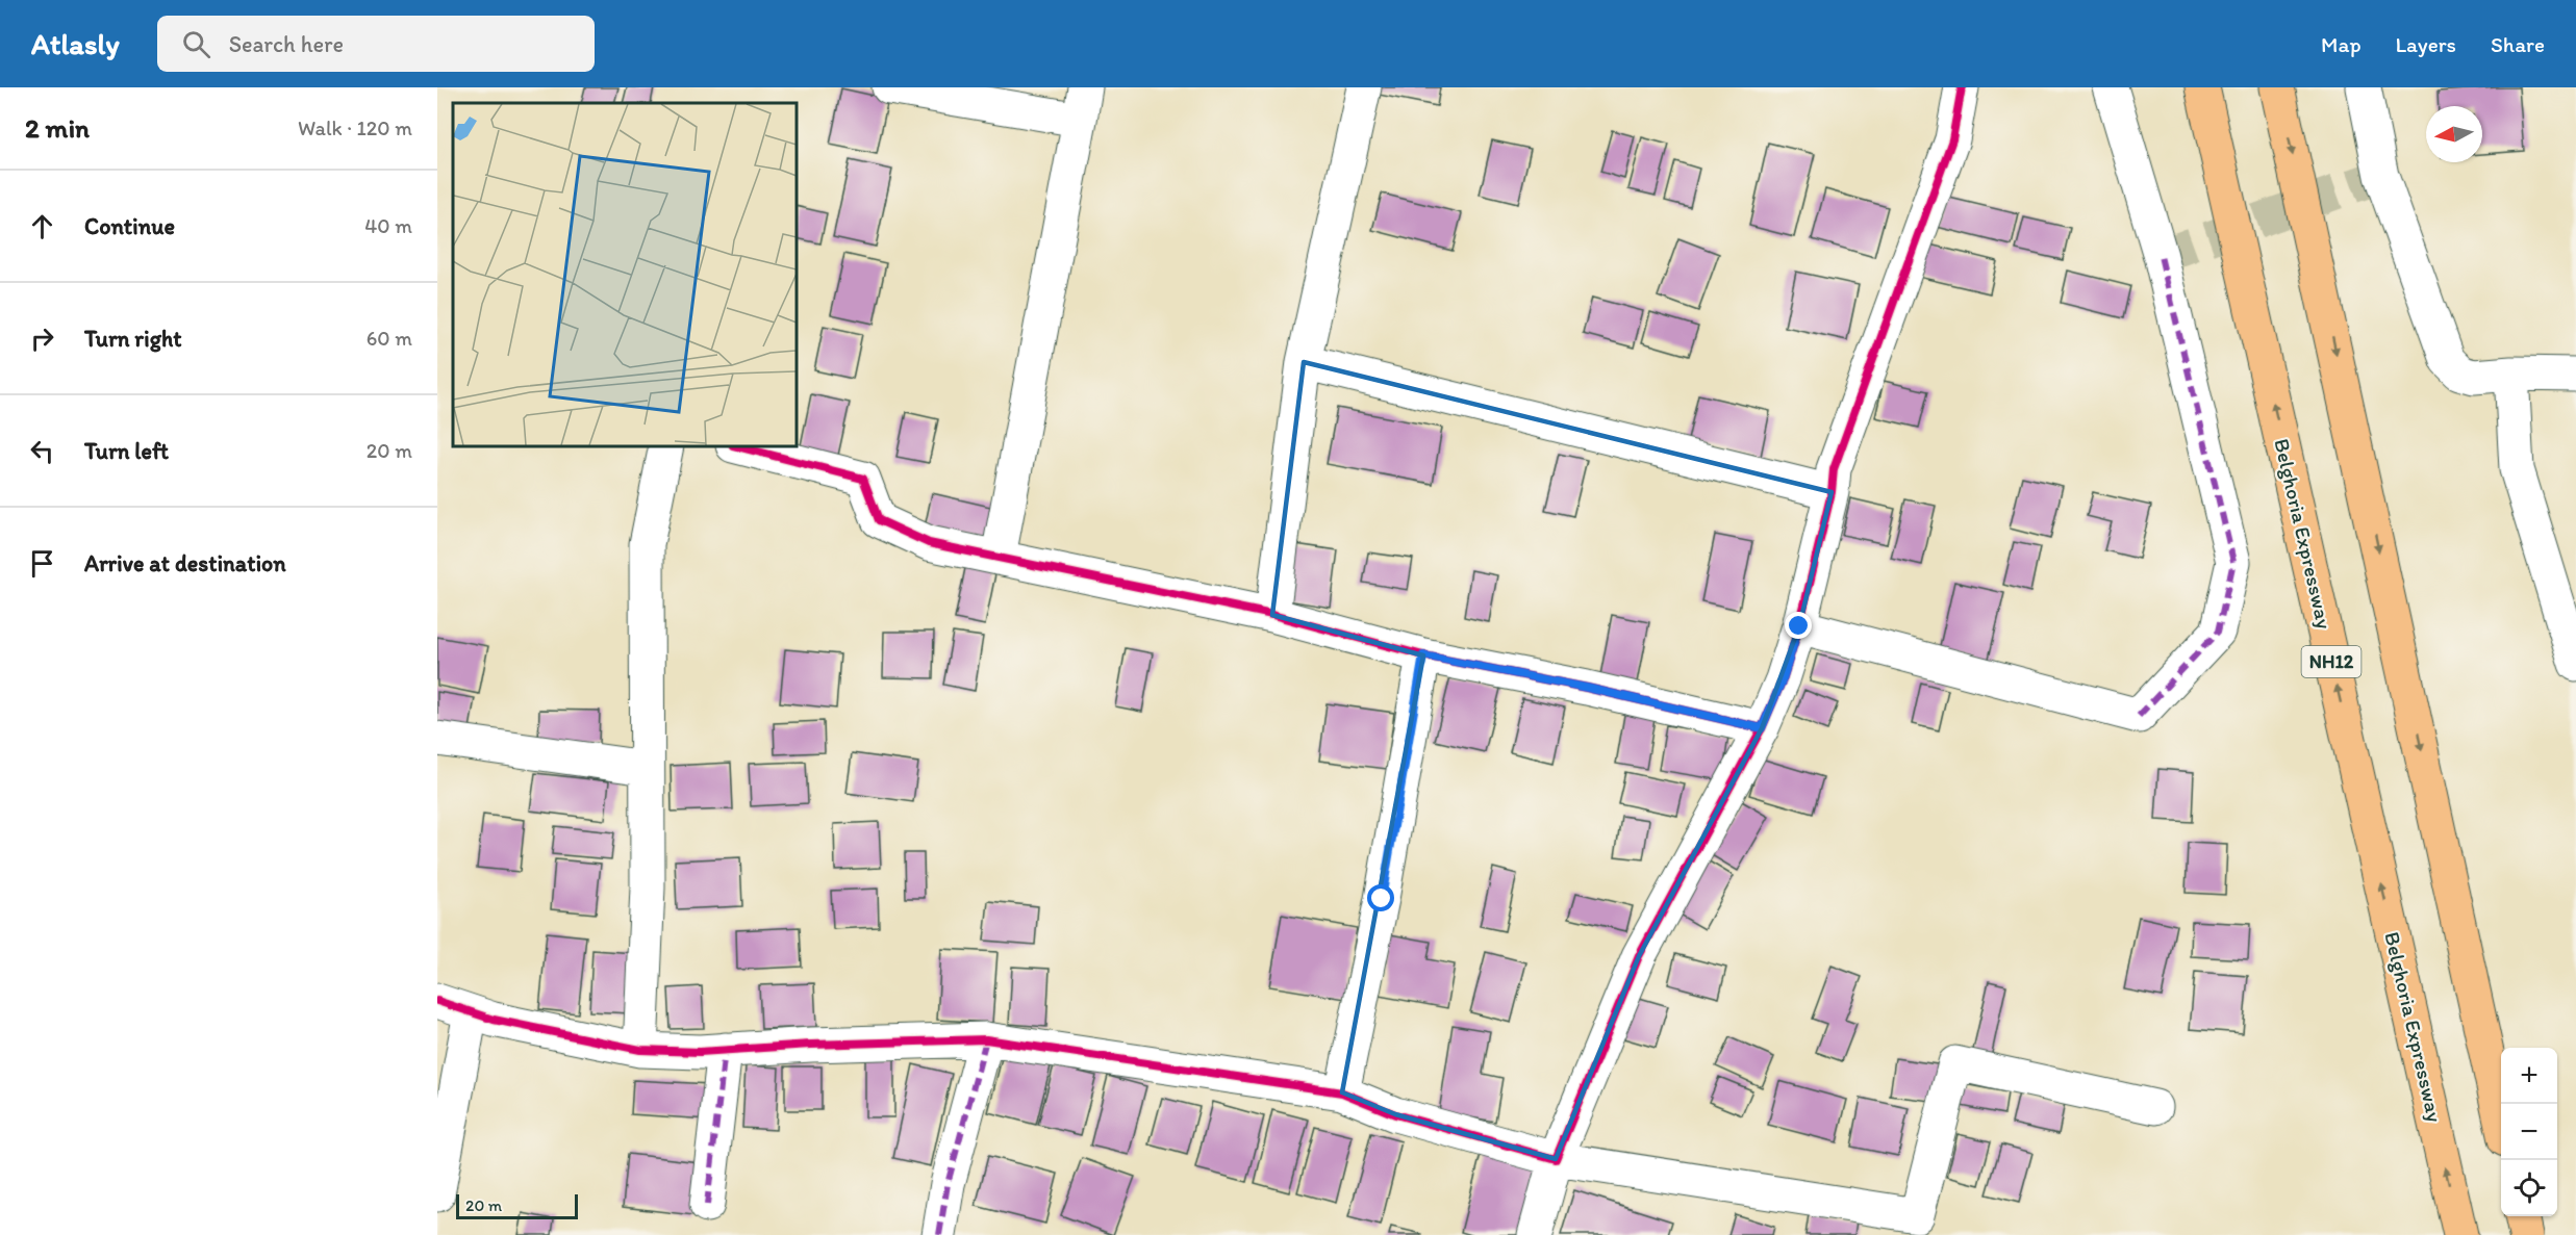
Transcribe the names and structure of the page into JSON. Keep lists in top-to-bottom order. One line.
{"streets":{"highway":["Belghoria Expressway","NH12"]},"scale_bar":"20 m","north":"left","page":{"header":"Atlasly","search":"Search here","nav":["Map","Layers","Share"],"heading":["2 min","Walk · 120 m"],"list":[["Continue","40 m"],["Turn right","60 m"],["Turn left","20 m"],"Arrive at destination"],"map_buttons":["+","−"],"scale":"20 m"}}
